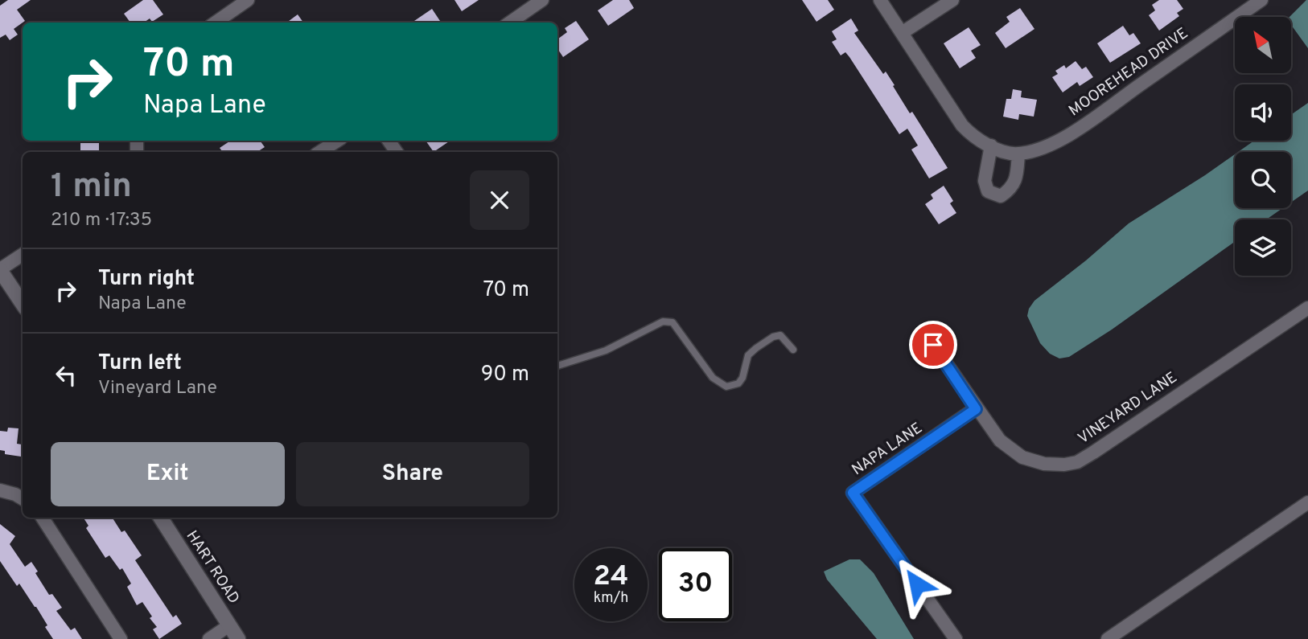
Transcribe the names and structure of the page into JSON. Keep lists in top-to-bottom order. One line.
{"streets":{"street":["MOOREHEAD DRIVE","VINEYARD LANE","NAPA LANE","HART ROAD"]},"crossings":[["VINEYARD LANE","NAPA LANE"]],"north":"top left","page":{"turn":["70 m","Napa Lane"],"heading":["1 min","210 m · 17:35"],"list":[{"name":"Turn right","note":"Napa Lane","value":"70 m"},{"name":"Turn left","note":"Vineyard Lane","value":"90 m"}],"buttons":["Exit","Share"],"speed":"24 km/h","limit":"30"}}
